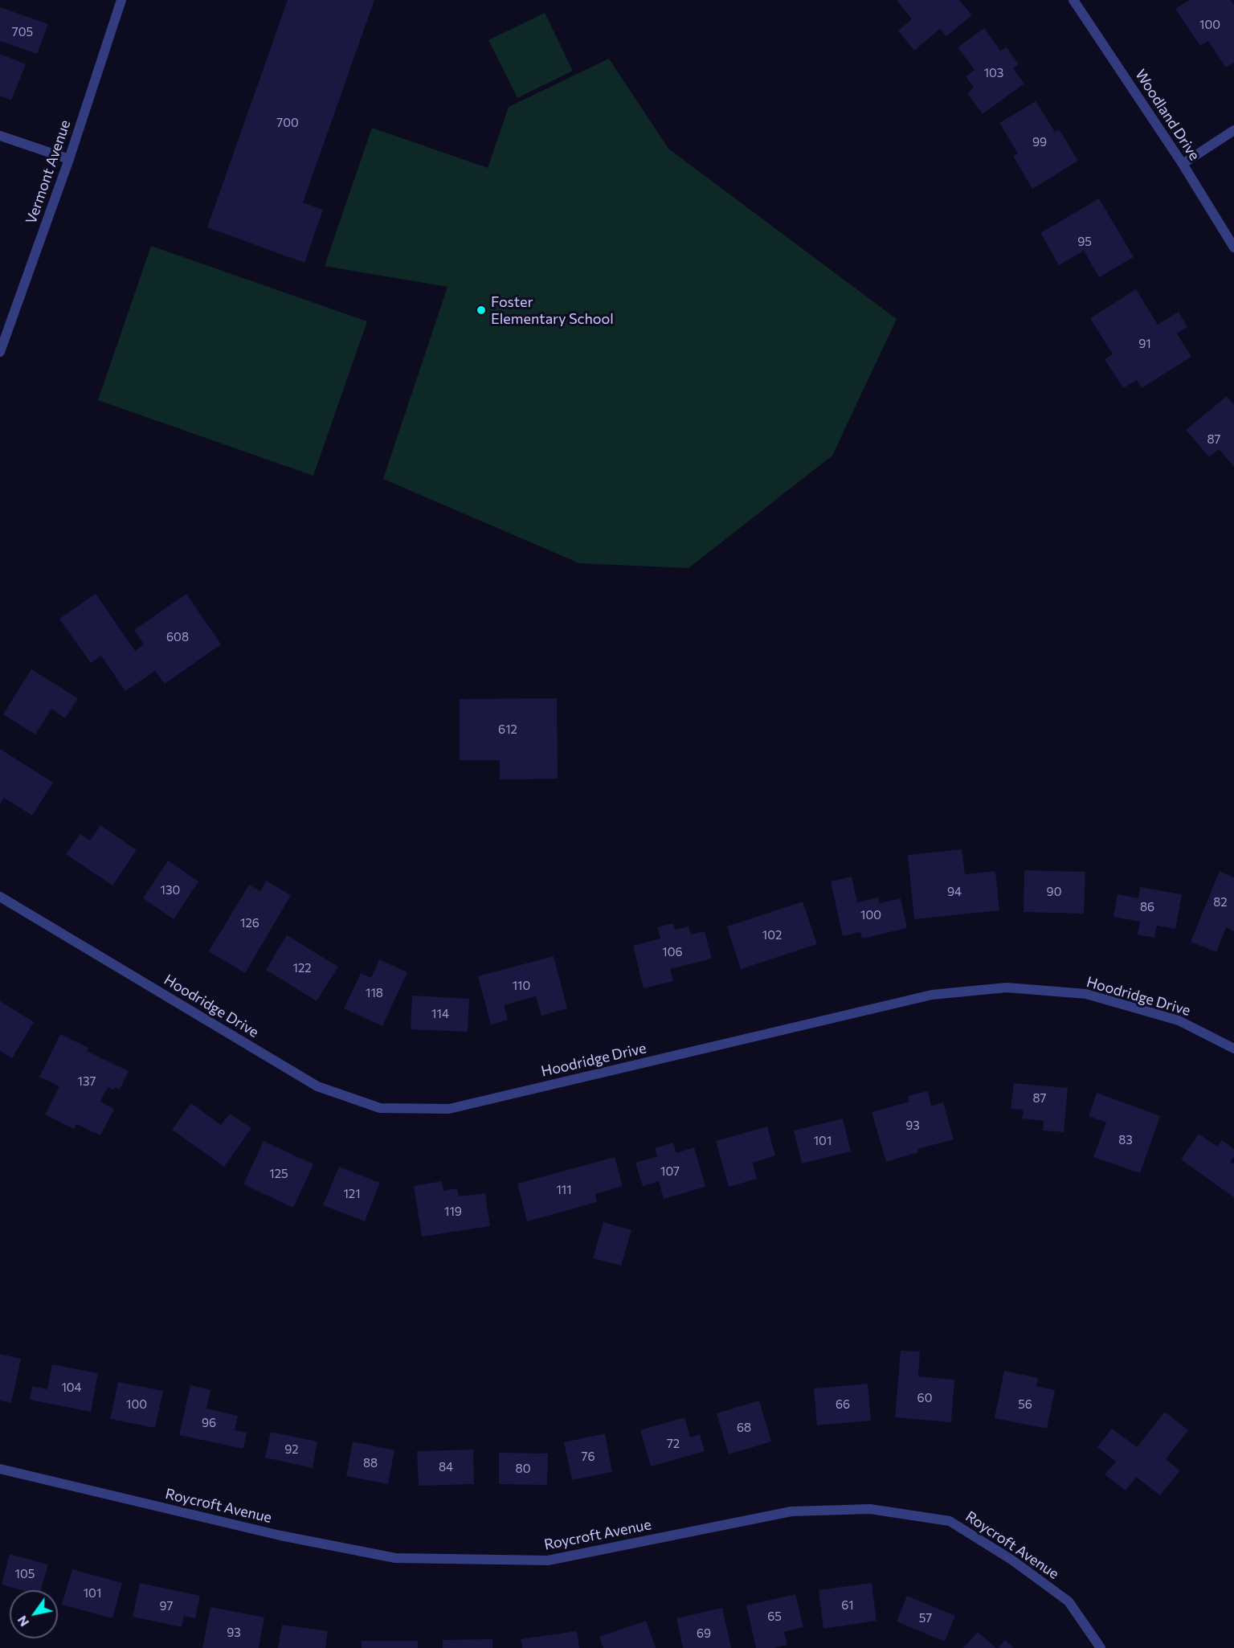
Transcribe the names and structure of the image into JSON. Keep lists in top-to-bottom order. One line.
{"streets":{"street":["Woodland Drive","Vermont Avenue","Hoodridge Drive","Roycroft Avenue"]},"places":["Foster Elementary School"],"house_numbers":["100","705","103","700","99","95","91","87","608","612","130","94","90","82","86","100","126","102","106","122","110","118","114","137","87","93","83","101","107","125","111","121","119","104","60","100","66","56","96","68","72","92","76","88","84","80","105","101","61","97","65","57","93","69"],"north":"bottom left"}
